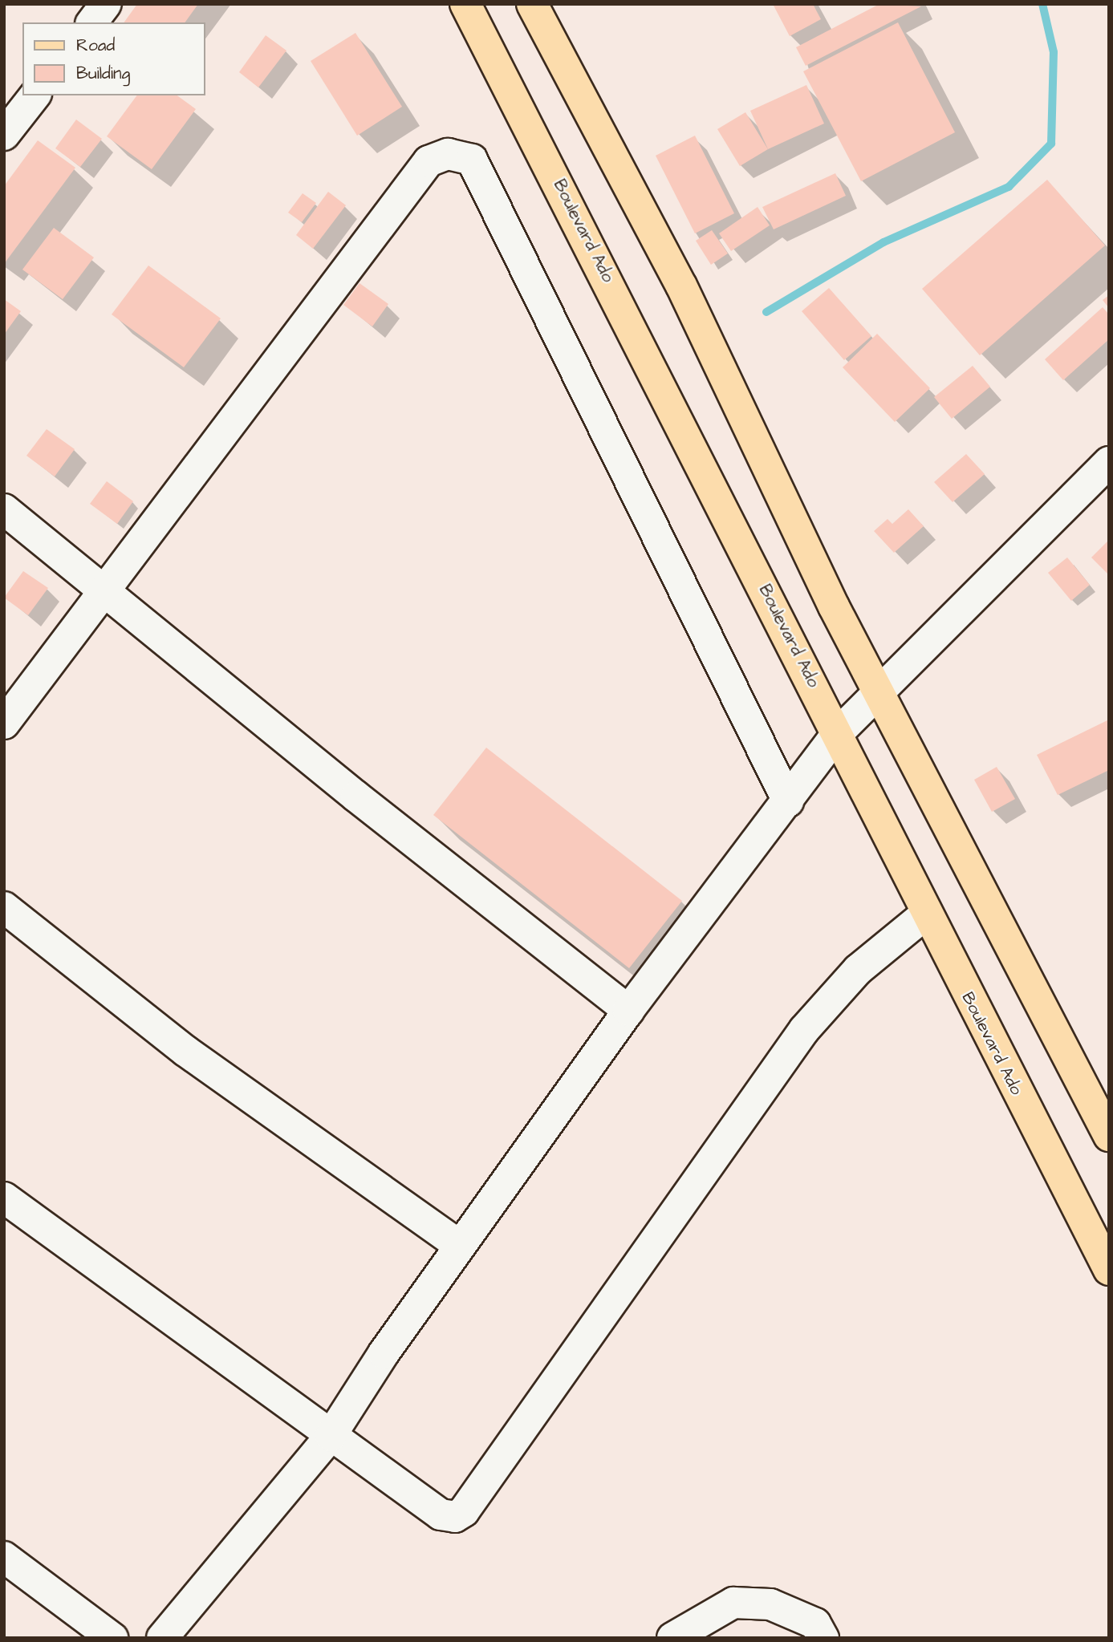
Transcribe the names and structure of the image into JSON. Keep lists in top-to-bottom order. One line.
{"streets":{"main road":["Boulevard Ado"]},"legend":["Road","Building"]}
